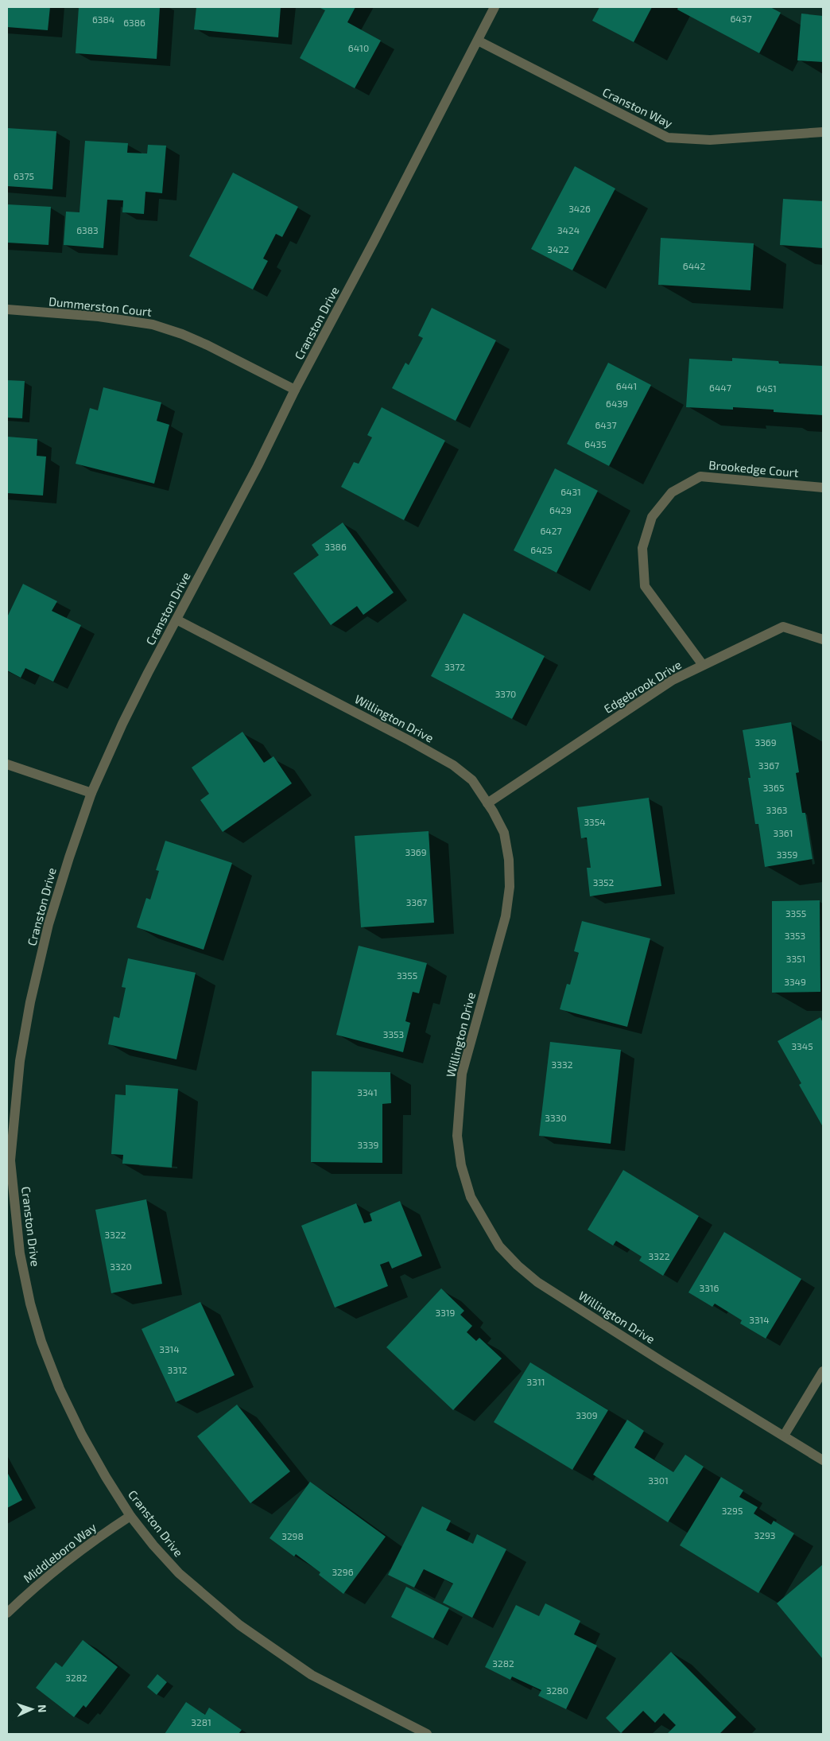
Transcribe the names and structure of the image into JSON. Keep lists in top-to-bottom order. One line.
{"streets":{"street":["Cranston Way","Dummerston Court","Cranston Drive","Brookedge Court","Edgebrook Drive","Willington Drive","Middleboro Way"]},"crossings":[["Cranston Way","Cranston Drive"],["Dummerston Court","Cranston Drive"],["Cranston Drive","Willington Drive"],["Cranston Drive","Middleboro Way"],["Brookedge Court","Edgebrook Drive"],["Edgebrook Drive","Willington Drive"]],"house_numbers":["6437","6384","6386","6410","6375","3426","6383","3424","3422","6442","6441","6447","6451","6439","6437","6435","6431","6429","6427","3386","6425","3372","3370","3369","3367","3365","3363","3354","3361","3369","3359","3352","3367","3355","3353","3351","3355","3349","3353","3345","3332","3341","3330","3339","3322","3322","3320","3316","3319","3314","3314","3312","3311","3309","3301","3295","3293","3298","3296","3282","3282","3280","3281"],"north":"right"}
